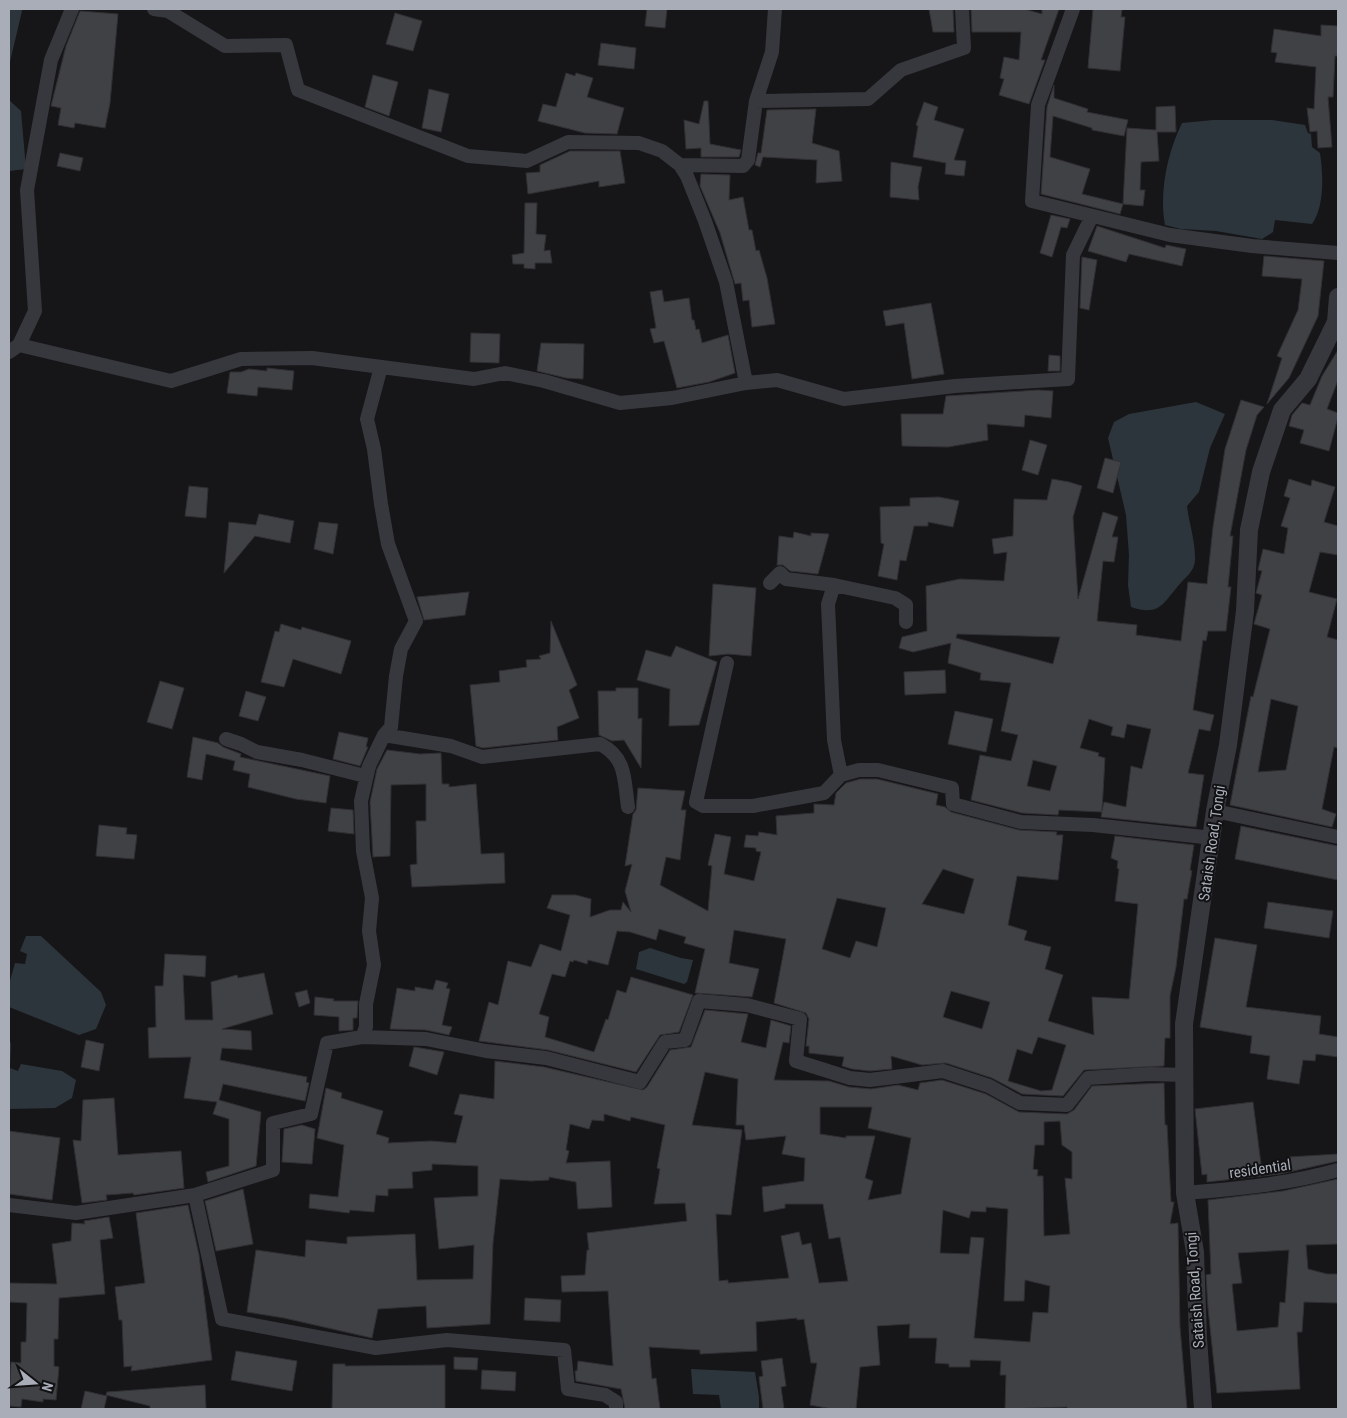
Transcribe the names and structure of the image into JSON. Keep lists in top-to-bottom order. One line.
{"streets":{"street":["Sataish Road, Tongi","residential"]},"crossings":[["Sataish Road, Tongi","residential"]],"north":"right"}
